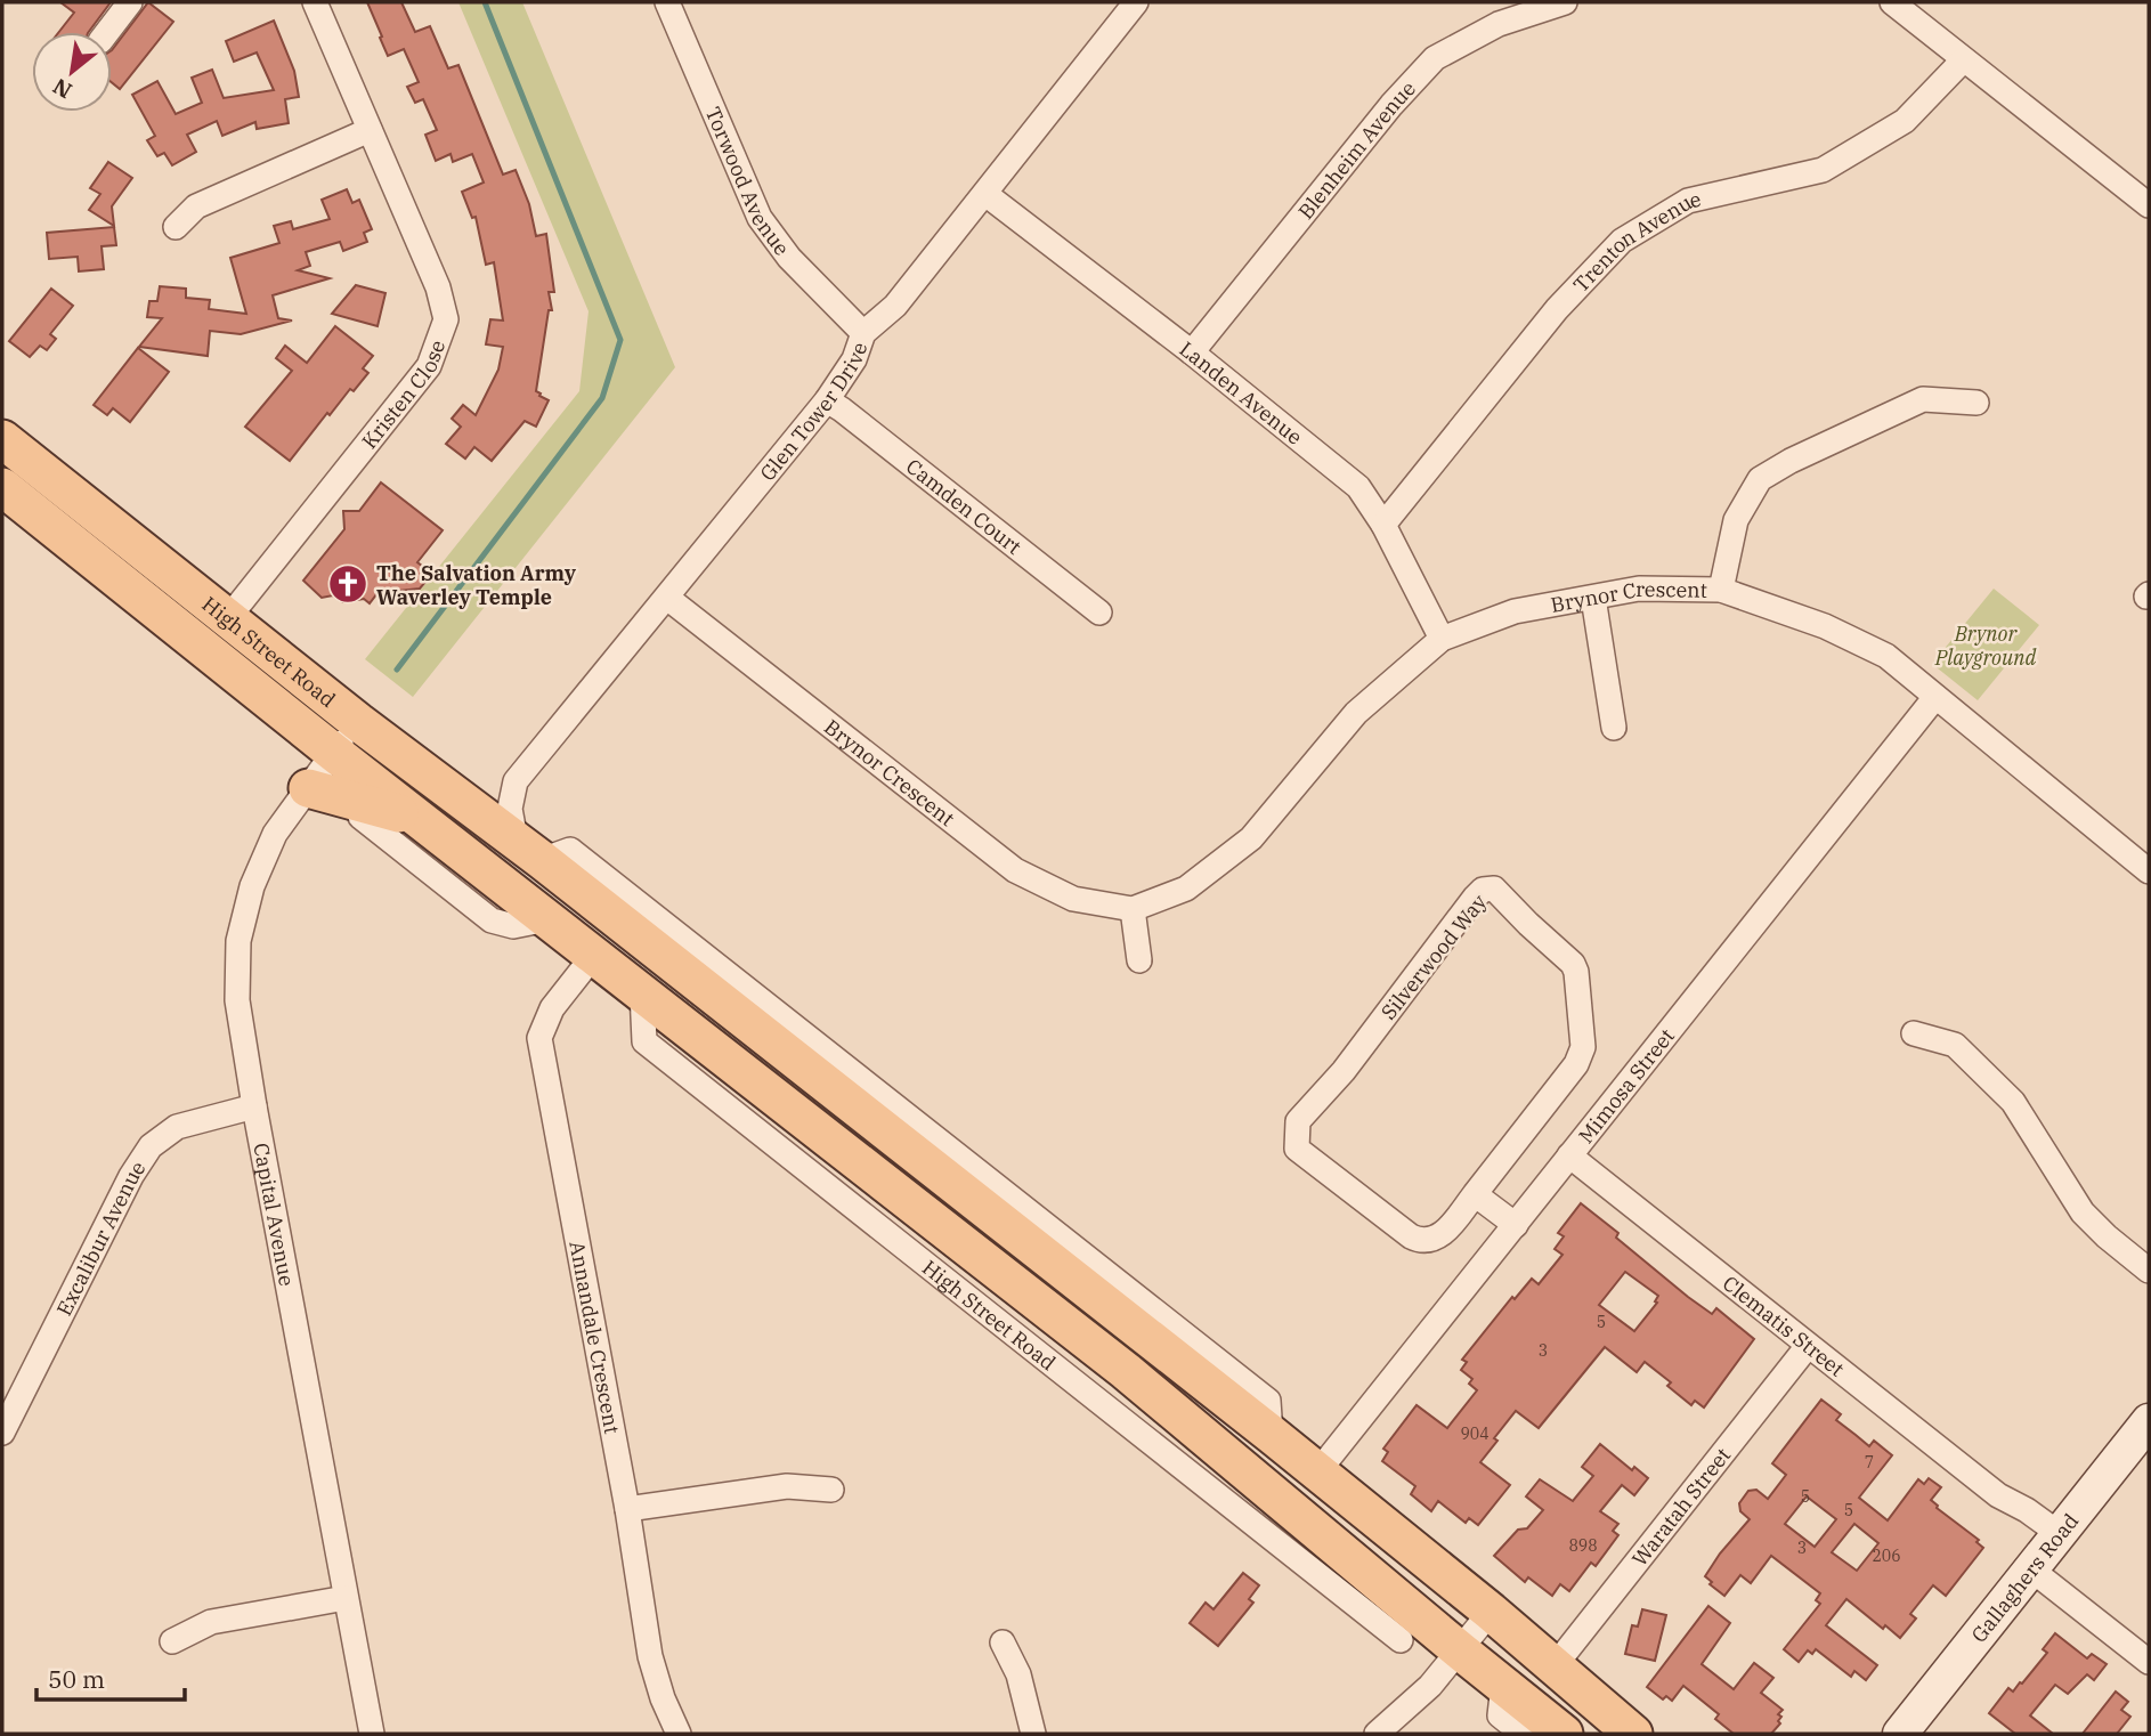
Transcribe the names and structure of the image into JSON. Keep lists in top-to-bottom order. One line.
{"streets":{"main road":["High Street Road"],"street":["Blenheim Avenue","Torwood Avenue","Trenton Avenue","Kristen Close","Landen Avenue","Glen Tower Drive","Camden Court","Brynor Crescent","Silverwood Way","Mimosa Street","Capital Avenue","Excalibur Avenue","Clematis Street","Annandale Crescent","Waratah Street","Gallaghers Road"]},"crossings":[["Blenheim Avenue","Landen Avenue"],["Torwood Avenue","Glen Tower Drive"],["Trenton Avenue","Landen Avenue"],["Kristen Close","High Street Road"],["Landen Avenue","Glen Tower Drive"],["Landen Avenue","Brynor Crescent"],["Glen Tower Drive","Camden Court"],["Glen Tower Drive","Brynor Crescent"],["Glen Tower Drive","High Street Road"],["Brynor Crescent","Mimosa Street"],["High Street Road","Mimosa Street"],["High Street Road","Capital Avenue"],["High Street Road","Annandale Crescent"],["High Street Road","Waratah Street"],["Mimosa Street","Clematis Street"],["Capital Avenue","Excalibur Avenue"],["Clematis Street","Waratah Street"],["Clematis Street","Gallaghers Road"]],"parks":["Brynor Playground"],"places":{"church":["The Salvation Army Waverley Temple"]},"house_numbers":["5","3","904","7","5","5","898","3","206"],"scale_bar":"50 m","north":"bottom left"}
